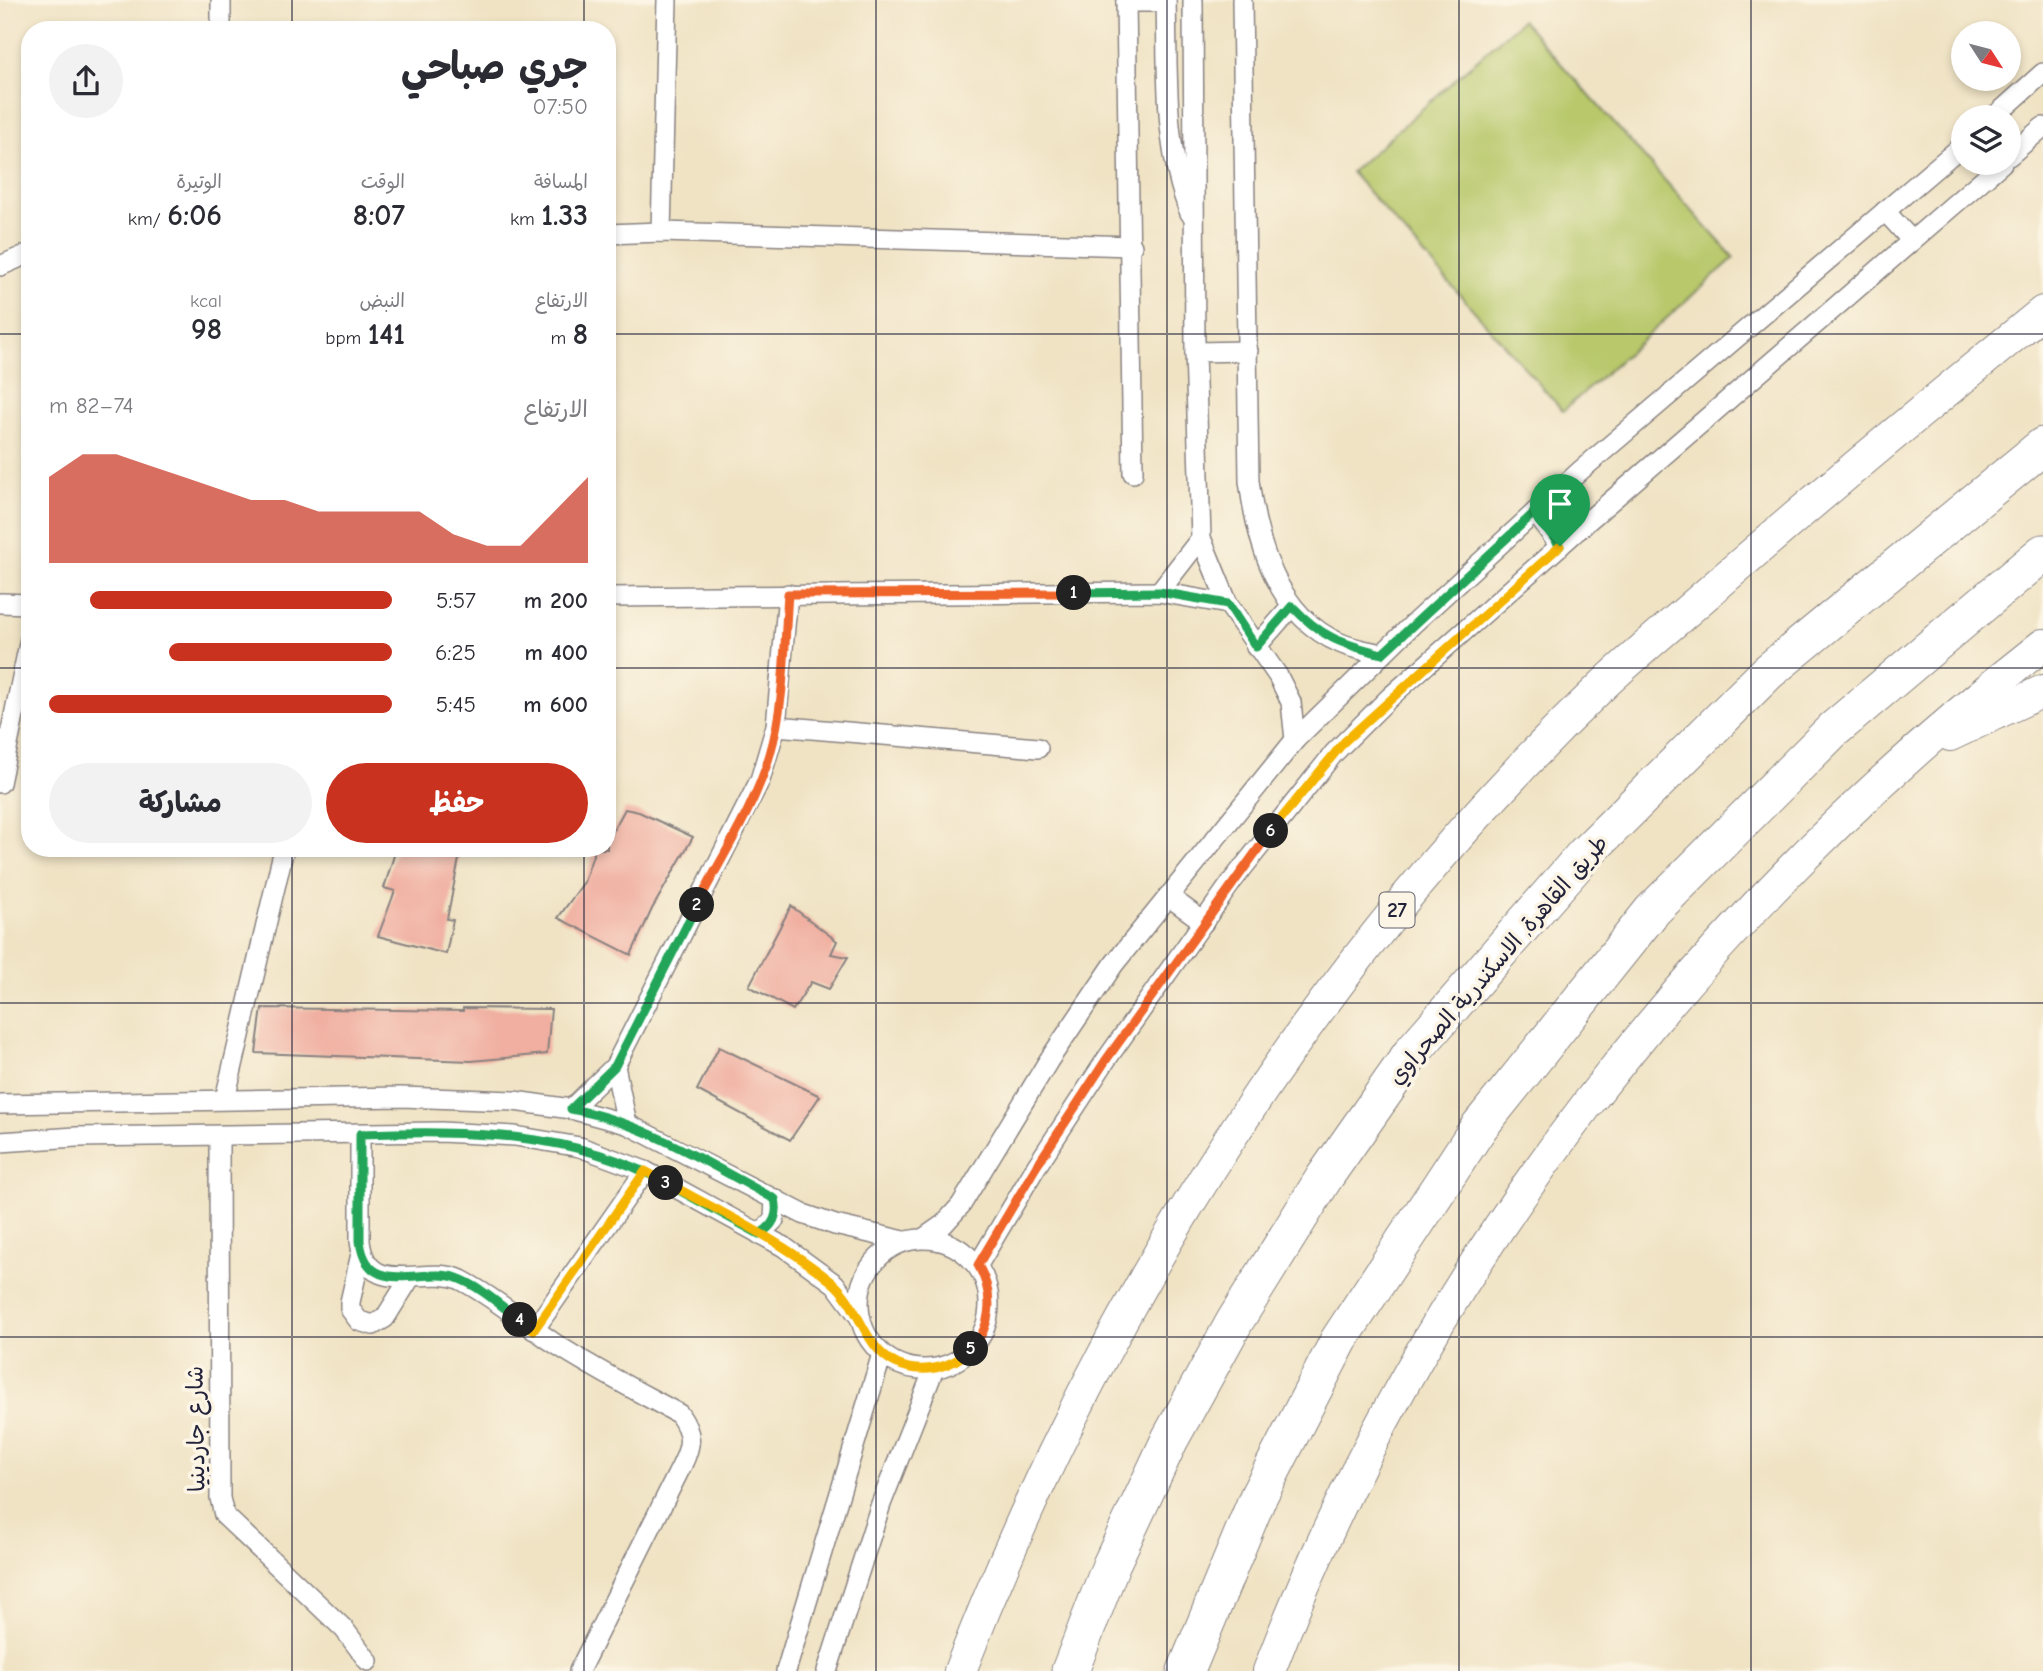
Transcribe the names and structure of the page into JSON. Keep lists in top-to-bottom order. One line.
{"streets":{"highway":["طريق القاهرة, الاسكندرية الصحراوي"],"main road":["27"],"street":["شارع جاردينيا"]},"north":"bottom right","page":{"heading":["جري صباحي","07:50"],"stats":[["المسافة","1.33 km"],["الوقت","8:07"],["الوتيرة","6:06 /km"],["الارتفاع","8 m"],["النبض","141 bpm"],["kcal","98"]],"chart":["الارتفاع","74–82 m"],"list":[{"name":"200 m","note":"5:57"},{"name":"400 m","note":"6:25"},{"name":"600 m","note":"5:45"}],"pins":["1","6","2","3","4","5"],"buttons":["حفظ","مشاركة"]}}
